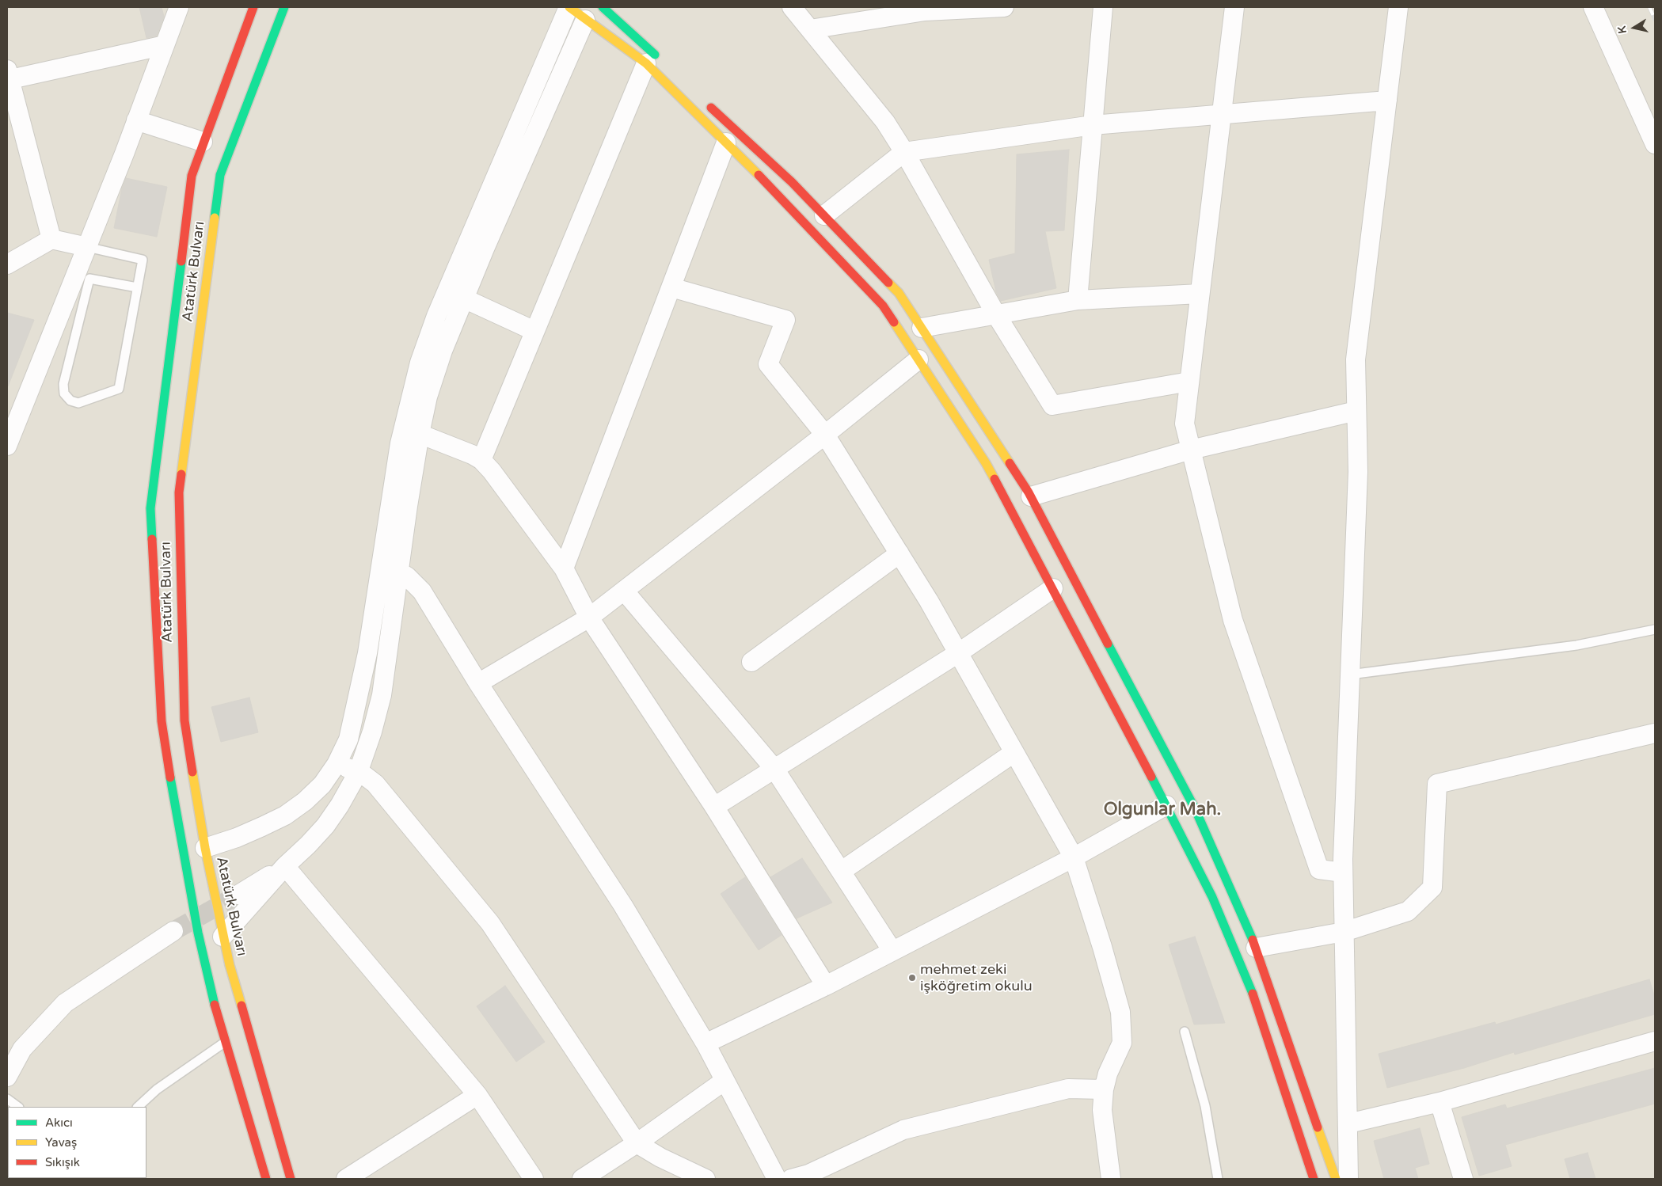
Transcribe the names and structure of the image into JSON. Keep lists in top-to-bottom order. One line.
{"streets":{"main road":["Atatürk Bulvarı"]},"districts":["Olgunlar Mah."],"places":["mehmet zeki işköğretim okulu"],"legend":["Akıcı","Yavaş","Sıkışık"],"north":"left"}
